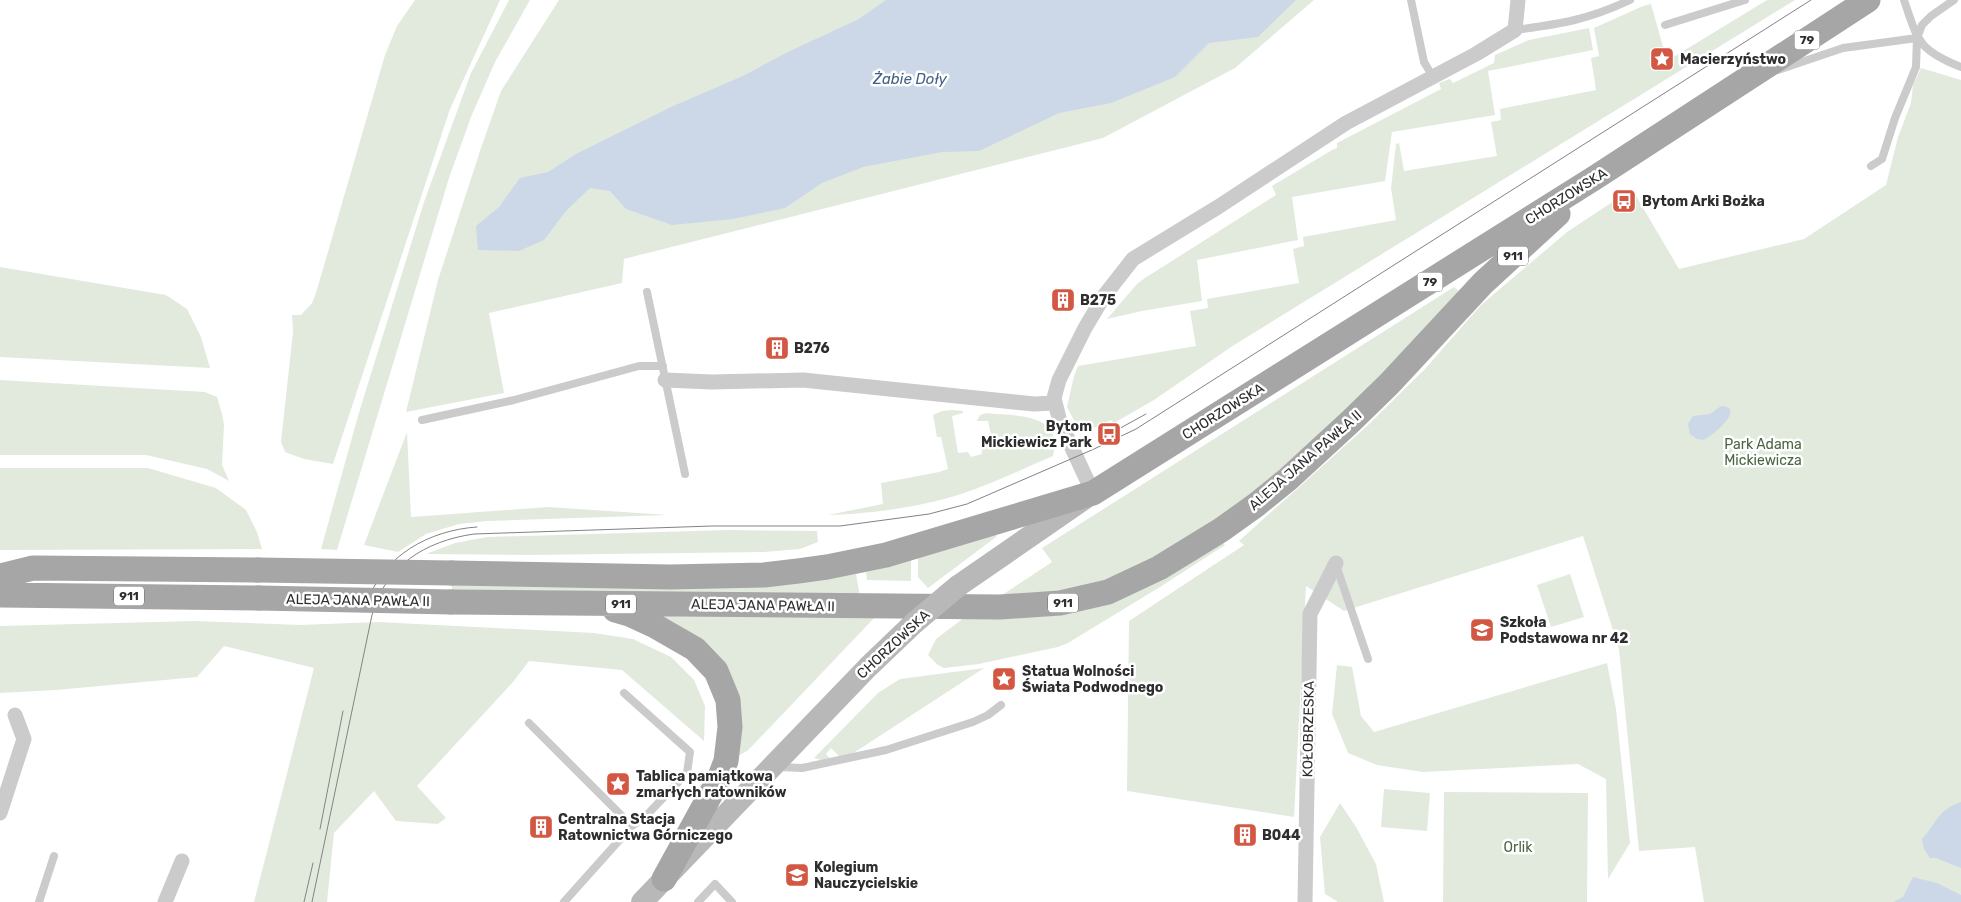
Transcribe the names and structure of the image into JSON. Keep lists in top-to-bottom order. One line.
{"streets":{"main road":["79","CHORZOWSKA","911","ALEJA JANA PAWŁA II"],"street":["KOŁOBRZESKA"]},"crossings":[["CHORZOWSKA","ALEJA JANA PAWŁA II"]],"water":["Żabie Doły"],"parks":["Park Adama Mickiewicza","Orlik"],"places":{"place":["Macierzyństwo","Statua Wolności Świata Podwodnego","Tablica pamiątkowa zmarłych ratowników"],"bus stop":["Bytom Arki Bożka","Bytom Mickiewicz Park"],"building":["B275","B276","Centralna Stacja Ratownictwa Górniczego","B044"],"school or university":["Szkoła Podstawowa nr 42","Kolegium Nauczycielskie"]}}
